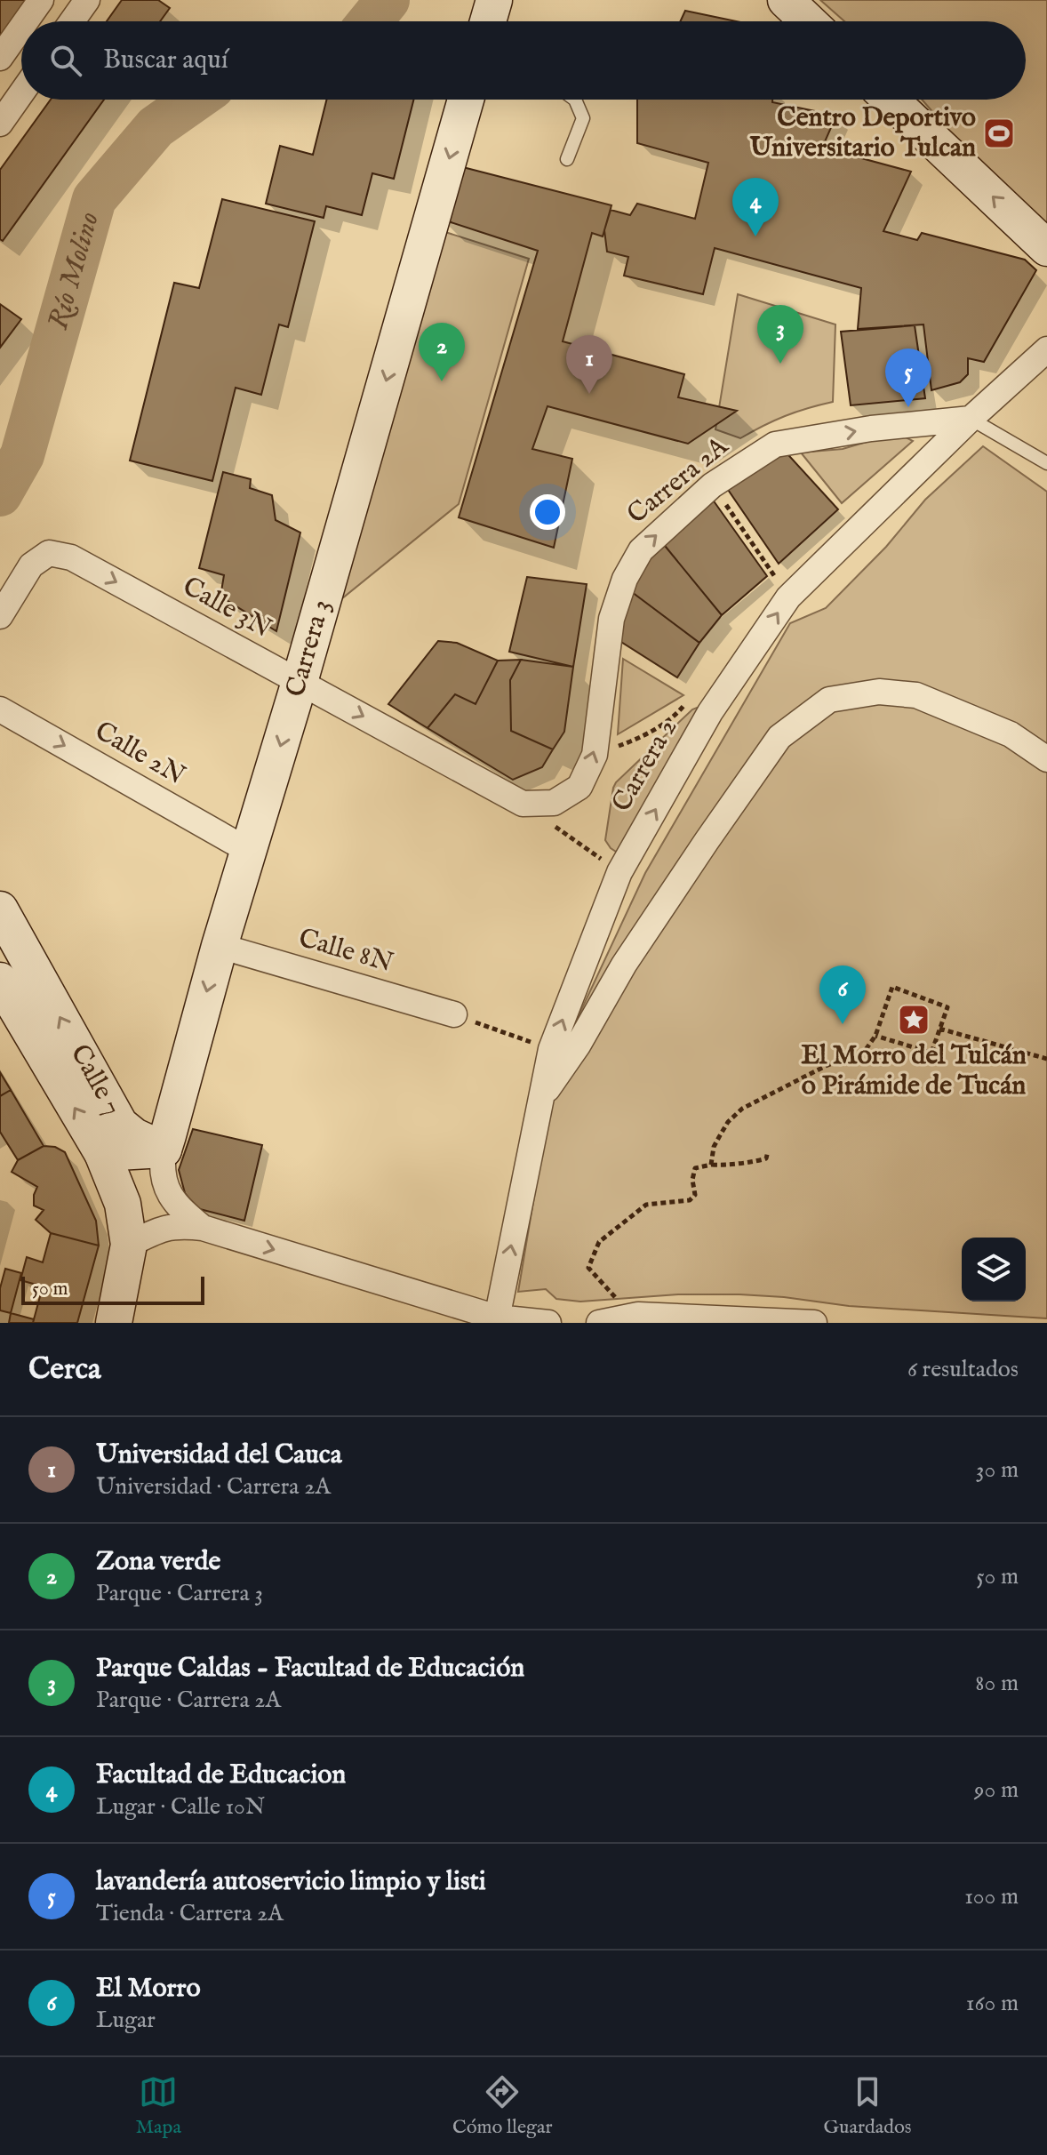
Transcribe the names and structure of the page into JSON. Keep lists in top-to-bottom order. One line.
{"streets":{"main road":["Carrera 3","Calle 7"],"street":["Carrera 2A","Calle 3N","Calle 2N","Carrera 2","Calle 8N"]},"crossings":[["Carrera 2A","Calle 3N"],["Carrera 2A","Carrera 2"],["Calle 3N","Carrera 3"],["Carrera 3","Calle 2N"],["Carrera 3","Calle 8N"],["Carrera 3","Calle 7"]],"one_way":["Carrera 2A","Calle 3N","Carrera 3","Calle 2N","Carrera 2","Calle 7"],"water":["Río Molino"],"places":{"sports":["Centro Deportivo Universitario Tulcan"],"place":["El Morro del Tulcán o Pirámide de Tucán"]},"scale_bar":"50 m","page":{"search":"Buscar aquí","pins":["4","3","2","1","5","6"],"scale":"50 m","heading":["Cerca","6 resultados"],"list":[{"mark":"1","name":"Universidad del Cauca","note":"Universidad · Carrera 2A","value":"30 m"},{"mark":"2","name":"Zona verde","note":"Parque · Carrera 3","value":"50 m"},{"mark":"3","name":"Parque Caldas - Facultad de Educación","note":"Parque · Carrera 2A","value":"80 m"},{"mark":"4","name":"Facultad de Educacion","note":"Lugar · Calle 10N","value":"90 m"},{"mark":"5","name":"lavandería autoservicio limpio y listi","note":"Tienda · Carrera 2A","value":"100 m"},{"mark":"6","name":"El Morro","note":"Lugar","value":"160 m"}],"nav":["Mapa","Cómo llegar","Guardados"]}}
